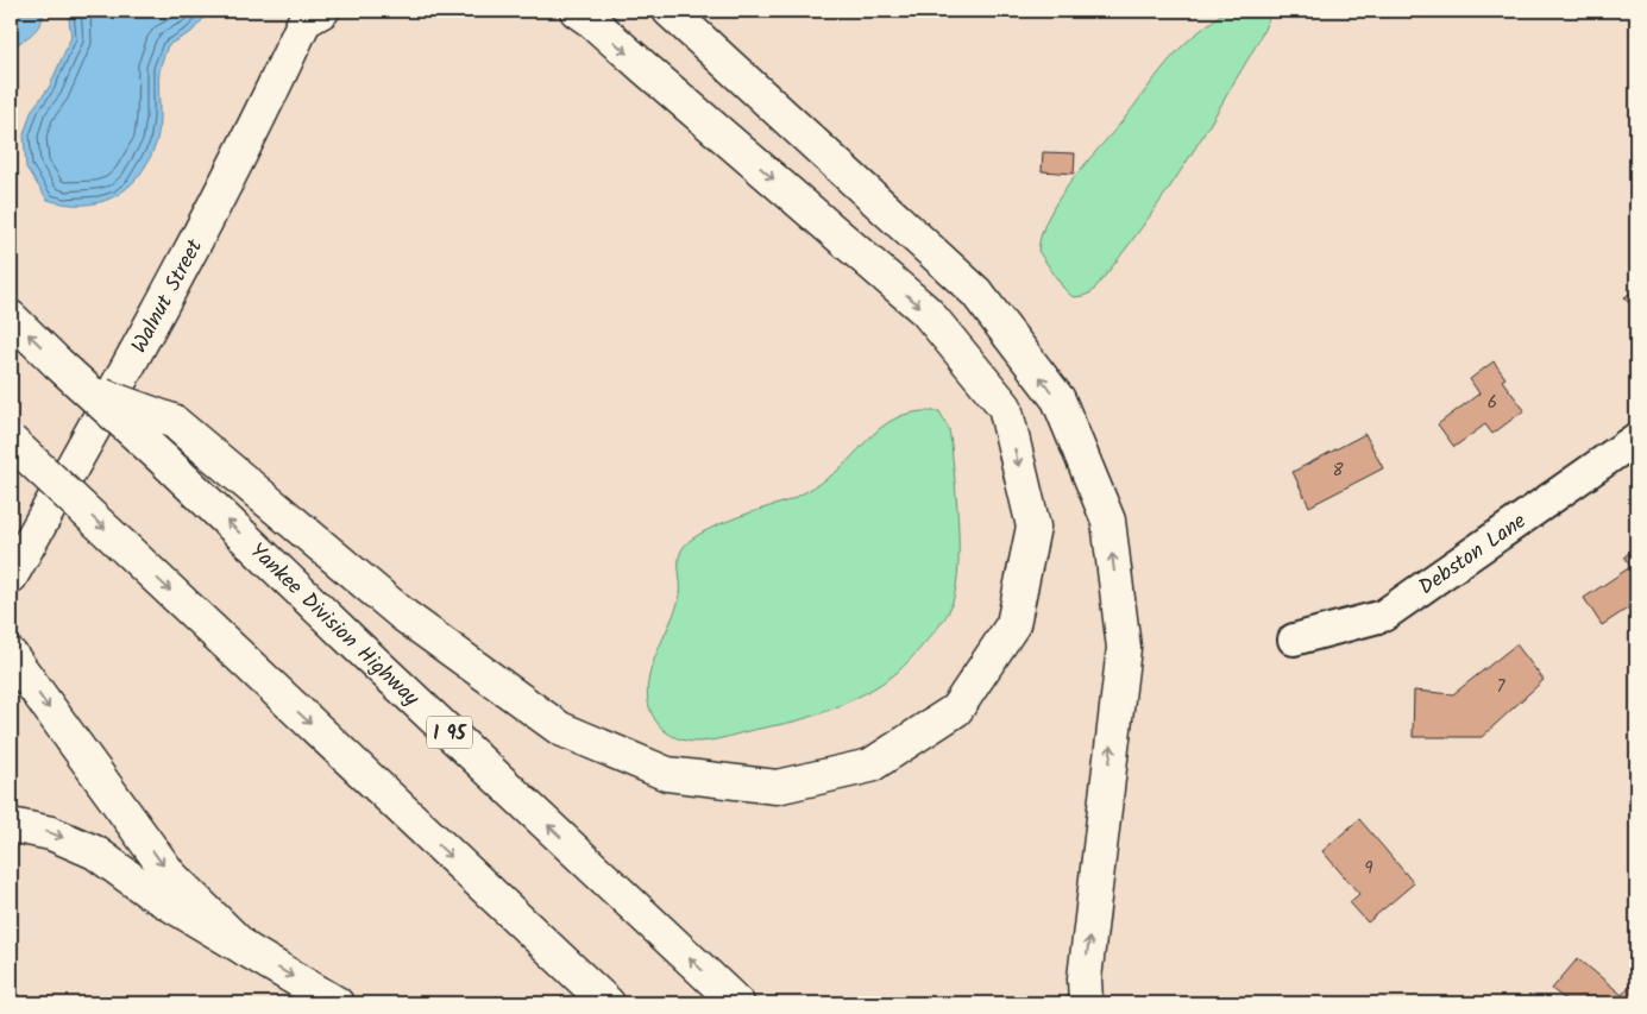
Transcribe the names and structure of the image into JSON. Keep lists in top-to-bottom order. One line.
{"streets":{"main road":["Walnut Street","Yankee Division Highway","I 95"],"street":["Debston Lane"]},"house_numbers":["6","8","7","9"]}
